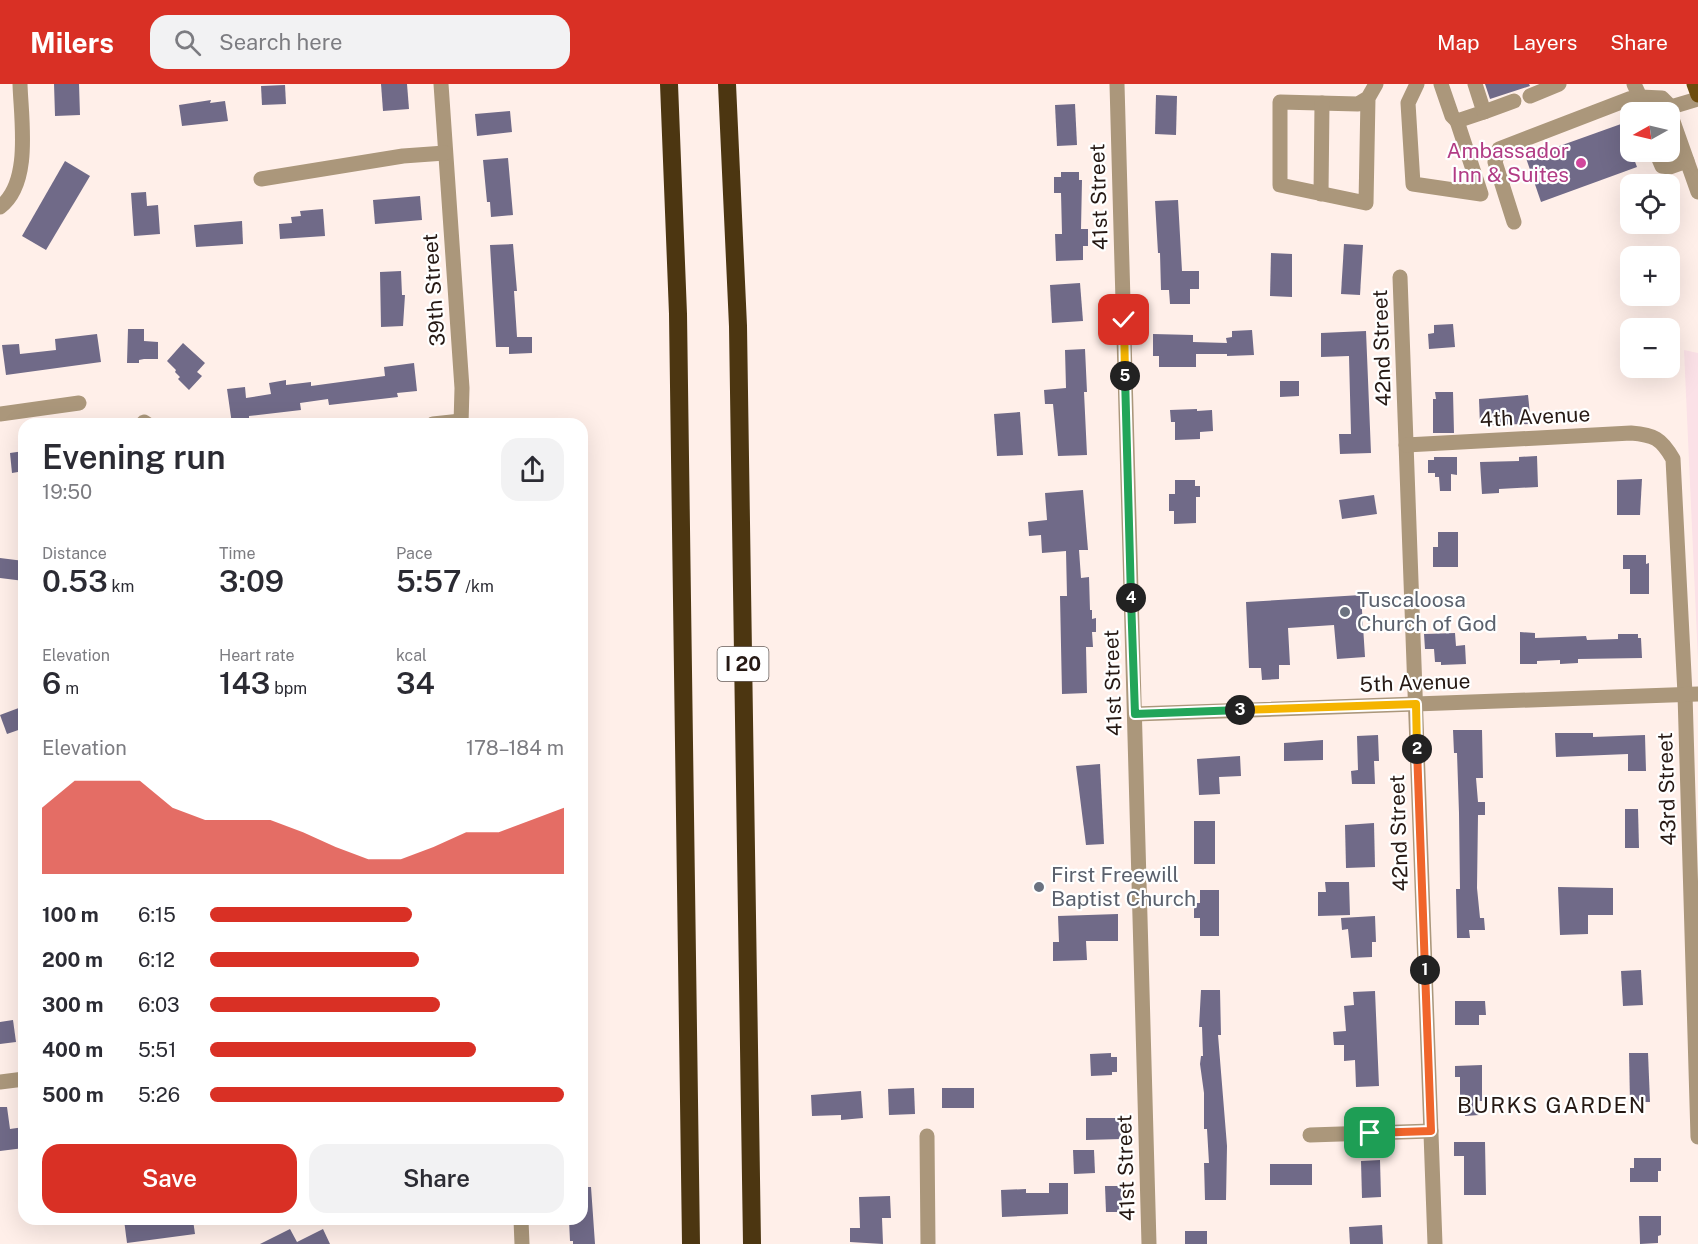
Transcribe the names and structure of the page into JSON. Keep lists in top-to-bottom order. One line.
{"streets":{"highway":["I 20"],"street":["41st Street","39th Street","42nd Street","4th Avenue","5th Avenue","43rd Street"]},"crossings":[["41st Street","5th Avenue"],["42nd Street","4th Avenue"],["42nd Street","5th Avenue"],["4th Avenue","43rd Street"],["5th Avenue","43rd Street"]],"districts":["BURKS GARDEN"],"places":["Ambassador Inn & Suites","Tuscaloosa Church of God","First Freewill Baptist Church"],"north":"left","page":{"header":"Milers","search":"Search here","nav":["Map","Layers","Share"],"map_buttons":["+","−"],"pins":["5","4","3","2","1"],"heading":["Evening run","19:50"],"stats":[["Distance","0.53 km"],["Time","3:09"],["Pace","5:57 /km"],["Elevation","6 m"],["Heart rate","143 bpm"],["kcal","34"]],"chart":["Elevation","178–184 m"],"list":[{"name":"100 m","note":"6:15"},{"name":"200 m","note":"6:12"},{"name":"300 m","note":"6:03"},{"name":"400 m","note":"5:51"},{"name":"500 m","note":"5:26"}],"buttons":["Save","Share"]}}
